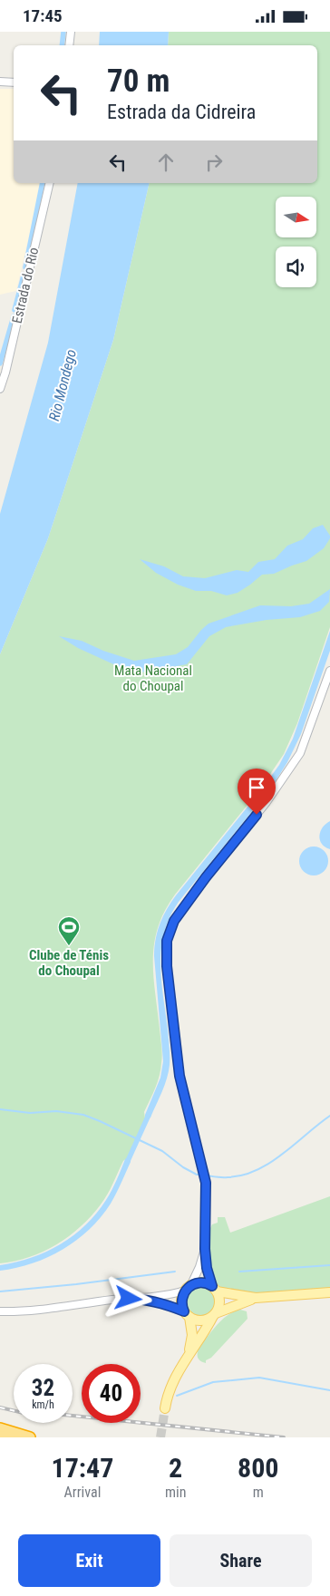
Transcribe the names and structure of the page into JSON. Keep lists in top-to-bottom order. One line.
{"streets":{"street":["Estrada do Rio"]},"water":["Rio Mondego"],"parks":["Mata Nacional do Choupal"],"places":{"sports":["Clube de Ténis do Choupal"]},"north":"right","page":{"status":"17:45","turn":["70 m","Estrada da Cidreira"],"speed":"32 km/h","limit":"40","eta":["17:47","Arrival","2","min","800","m"],"buttons":["Exit","Share"]}}
